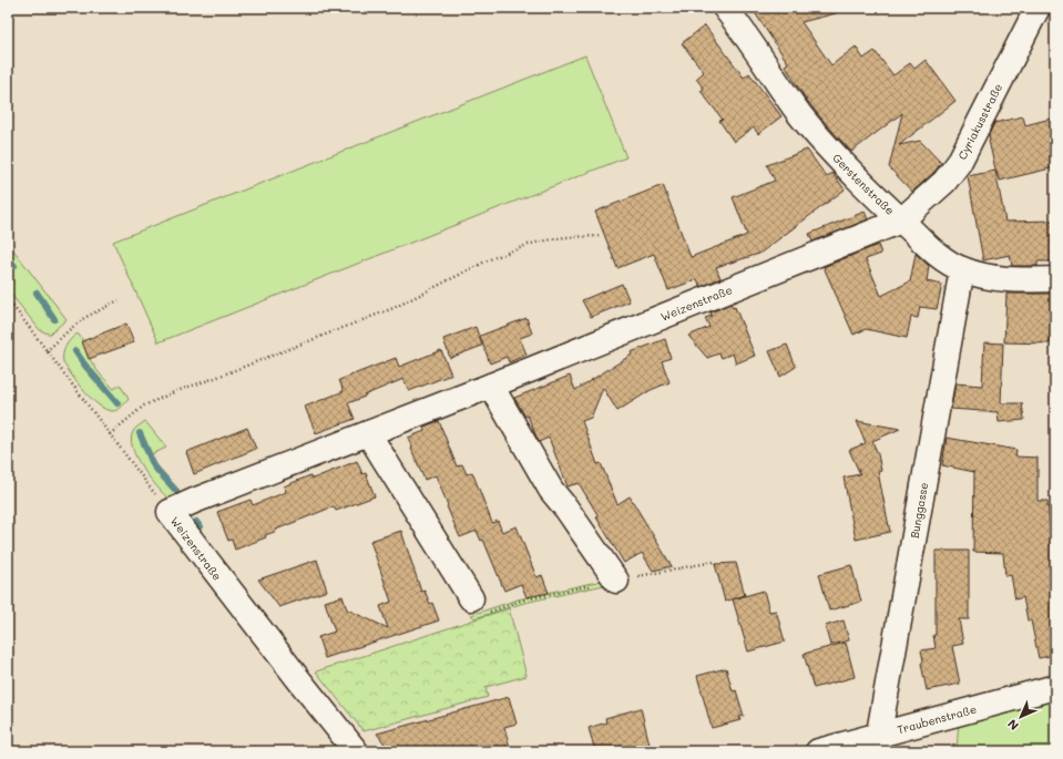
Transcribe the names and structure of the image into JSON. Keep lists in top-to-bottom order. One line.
{"streets":{"street":["Cyriakusstraße","Gerstenstraße","Weizenstraße","Bunggasse","Traubenstraße"]},"crossings":[["Cyriakusstraße","Gerstenstraße"],["Cyriakusstraße","Weizenstraße"],["Gerstenstraße","Weizenstraße"],["Gerstenstraße","Bunggasse"],["Bunggasse","Traubenstraße"]],"north":"bottom left"}
